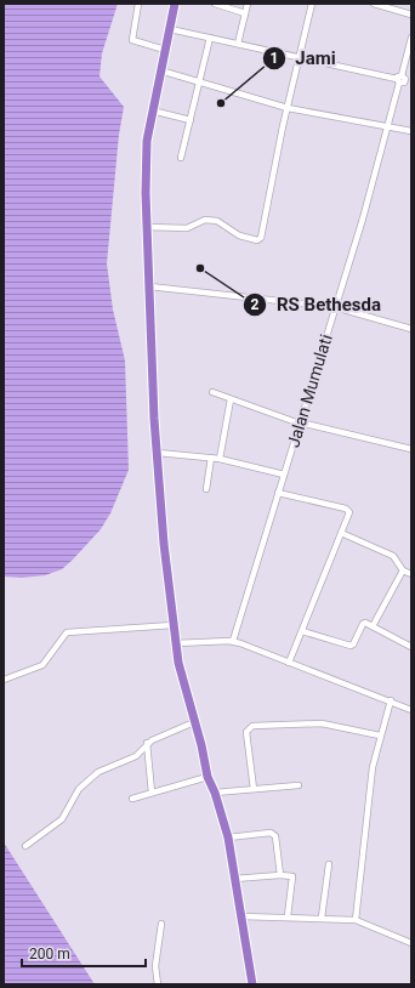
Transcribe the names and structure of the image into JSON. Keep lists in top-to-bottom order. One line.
{"streets":{"street":["Jalan Mumulati"]},"places":["Jami","RS Bethesda"],"scale_bar":"200 m"}
